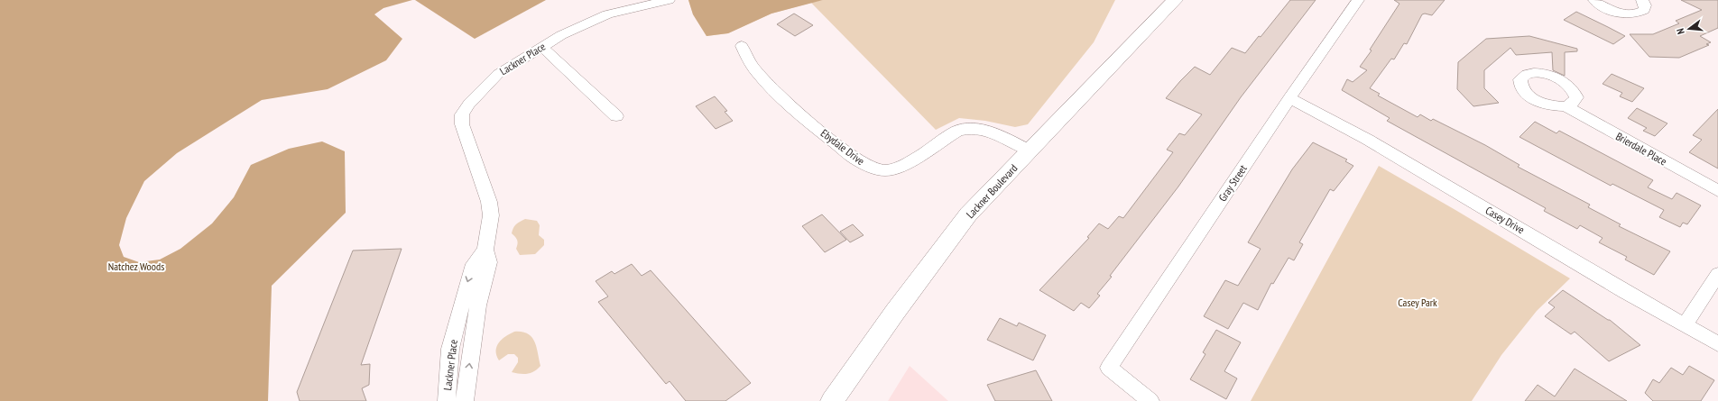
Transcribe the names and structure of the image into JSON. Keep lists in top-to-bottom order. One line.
{"streets":{"main road":["Lackner Boulevard"],"street":["Lackner Place","Ebydale Drive","Brierdale Place","Gray Street","Casey Drive"]},"crossings":[["Ebydale Drive","Lackner Boulevard"],["Gray Street","Casey Drive"]],"parks":["Natchez Woods","Casey Park"],"north":"left"}
